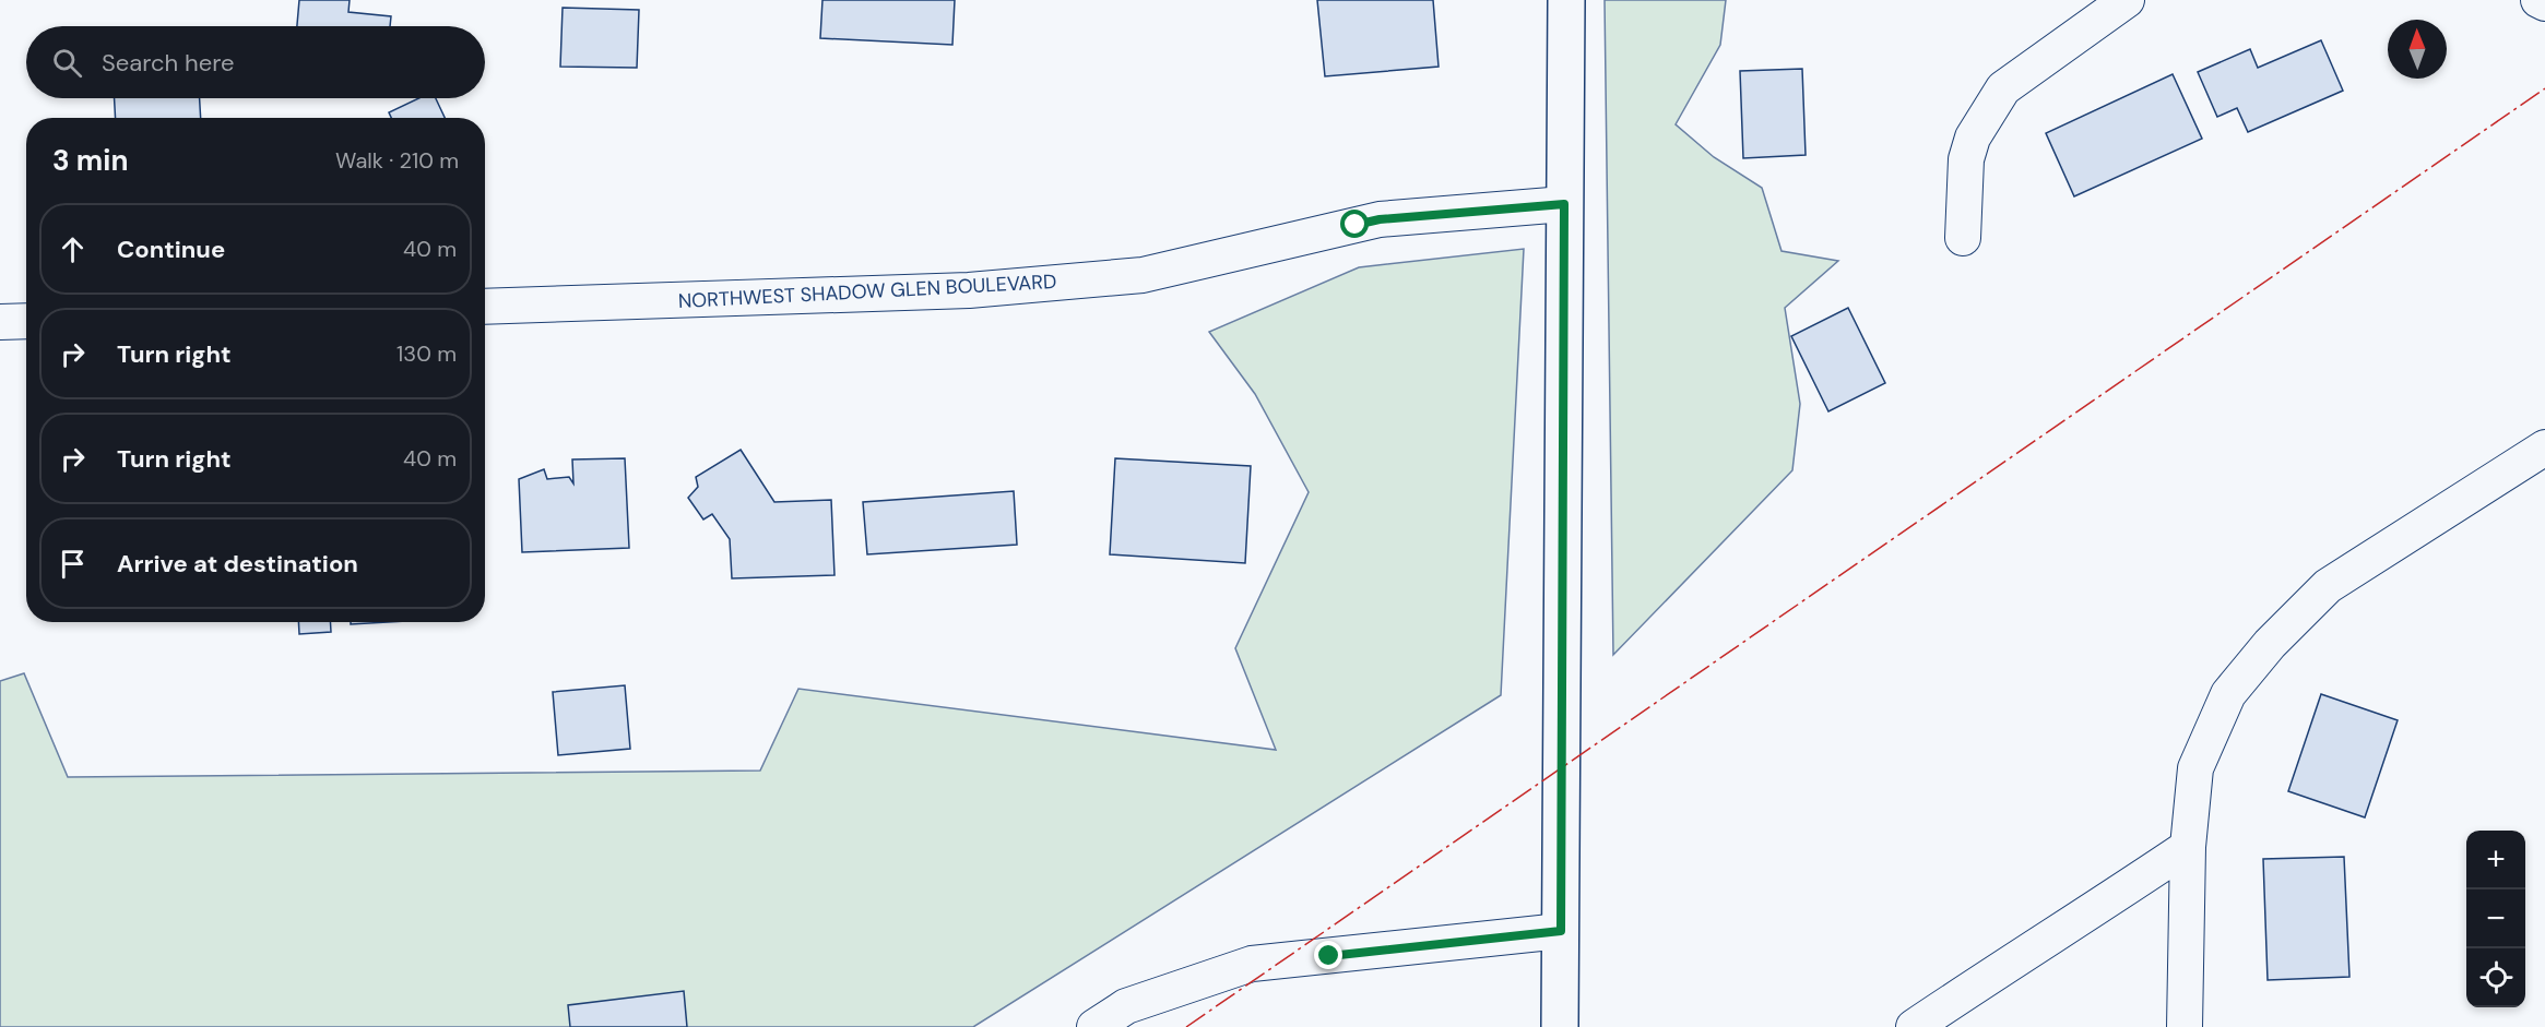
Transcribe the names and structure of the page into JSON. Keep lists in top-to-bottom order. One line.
{"streets":{"street":["NORTHWEST SHADOW GLEN BOULEVARD"]},"north":"top","page":{"search":"Search here","heading":["3 min","Walk · 210 m"],"list":[["Continue","40 m"],["Turn right","130 m"],["Turn right","40 m"],"Arrive at destination"],"map_buttons":["+","−"]}}
